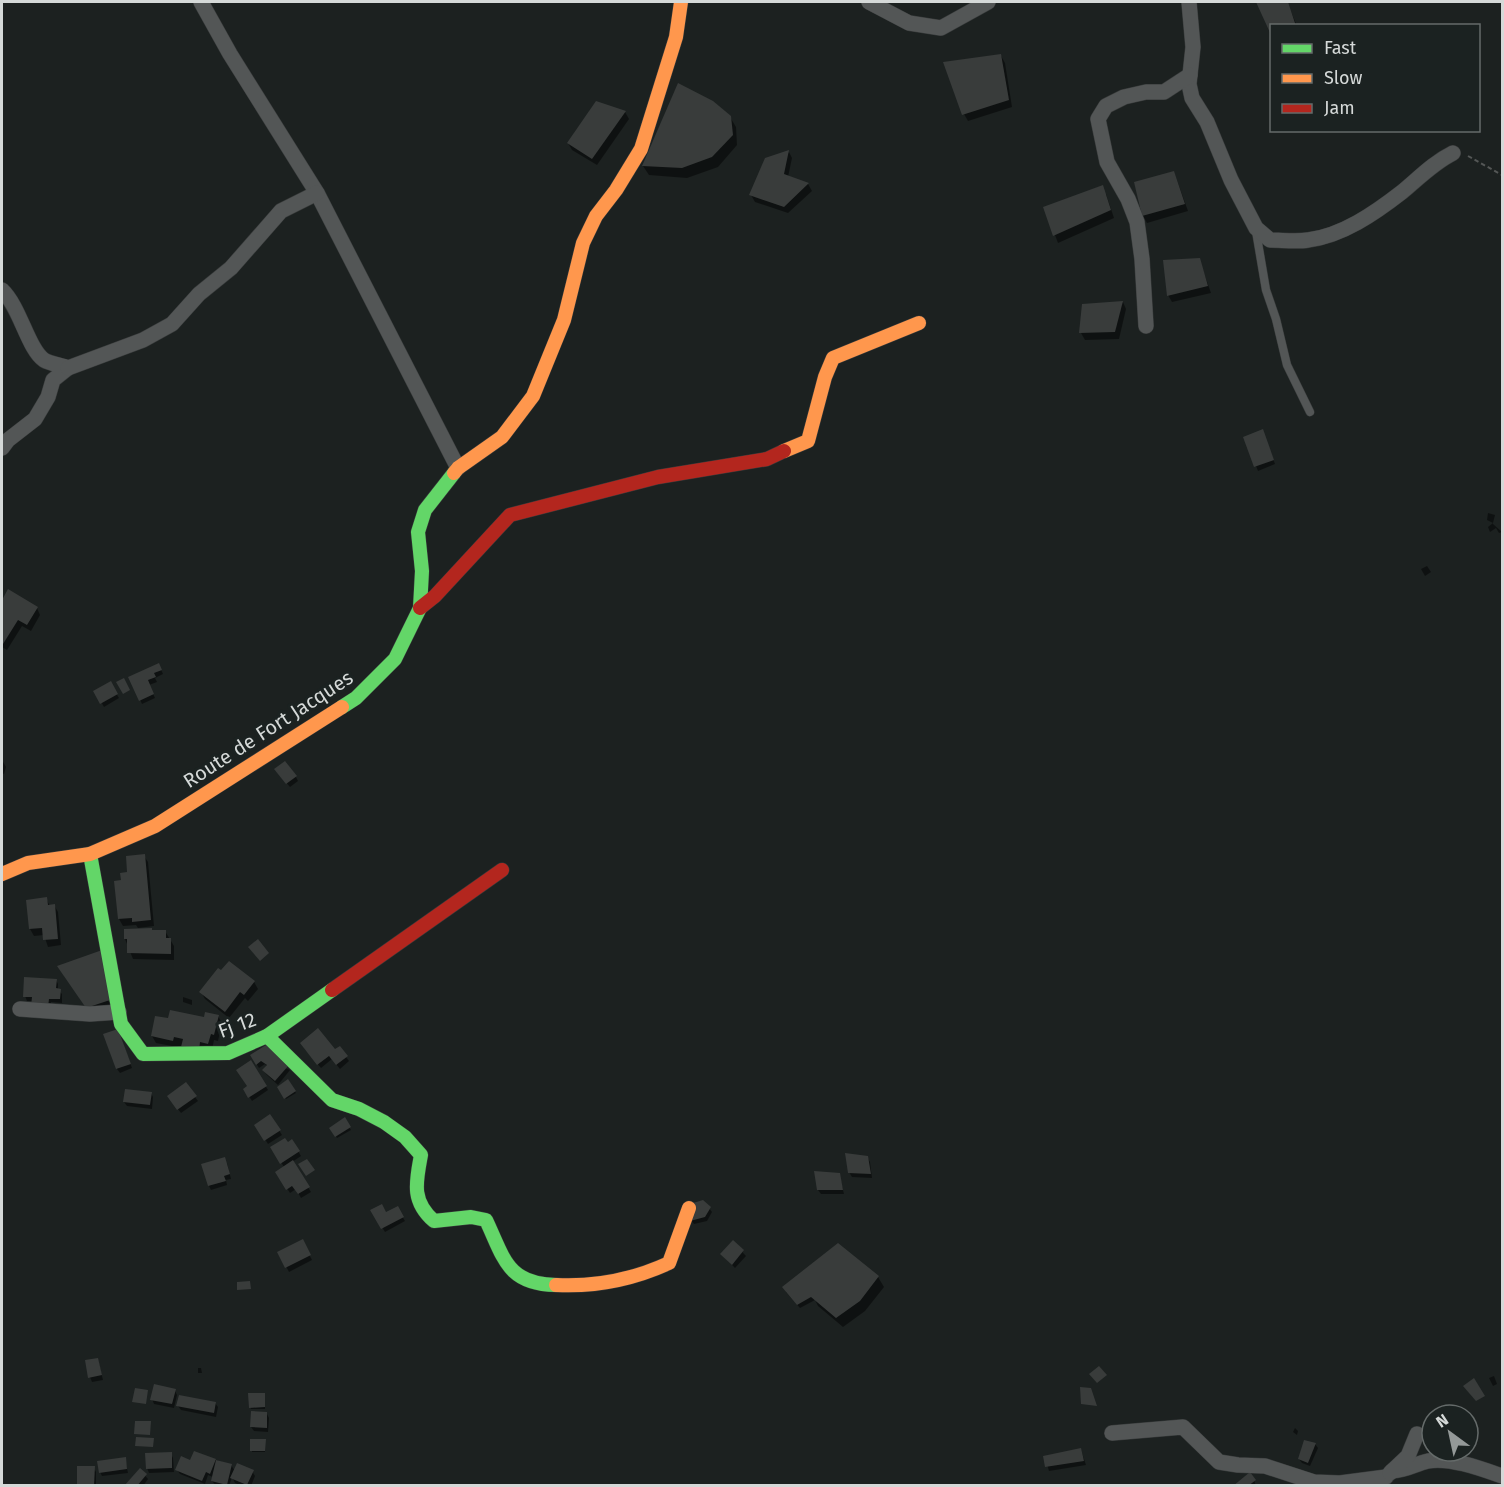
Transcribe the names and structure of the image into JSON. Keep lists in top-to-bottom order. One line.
{"streets":{"street":["Route de Fort Jacques","Fj 12"]},"crossings":[["Route de Fort Jacques","Fj 12"]],"legend":["Fast","Slow","Jam"],"north":"top left"}
